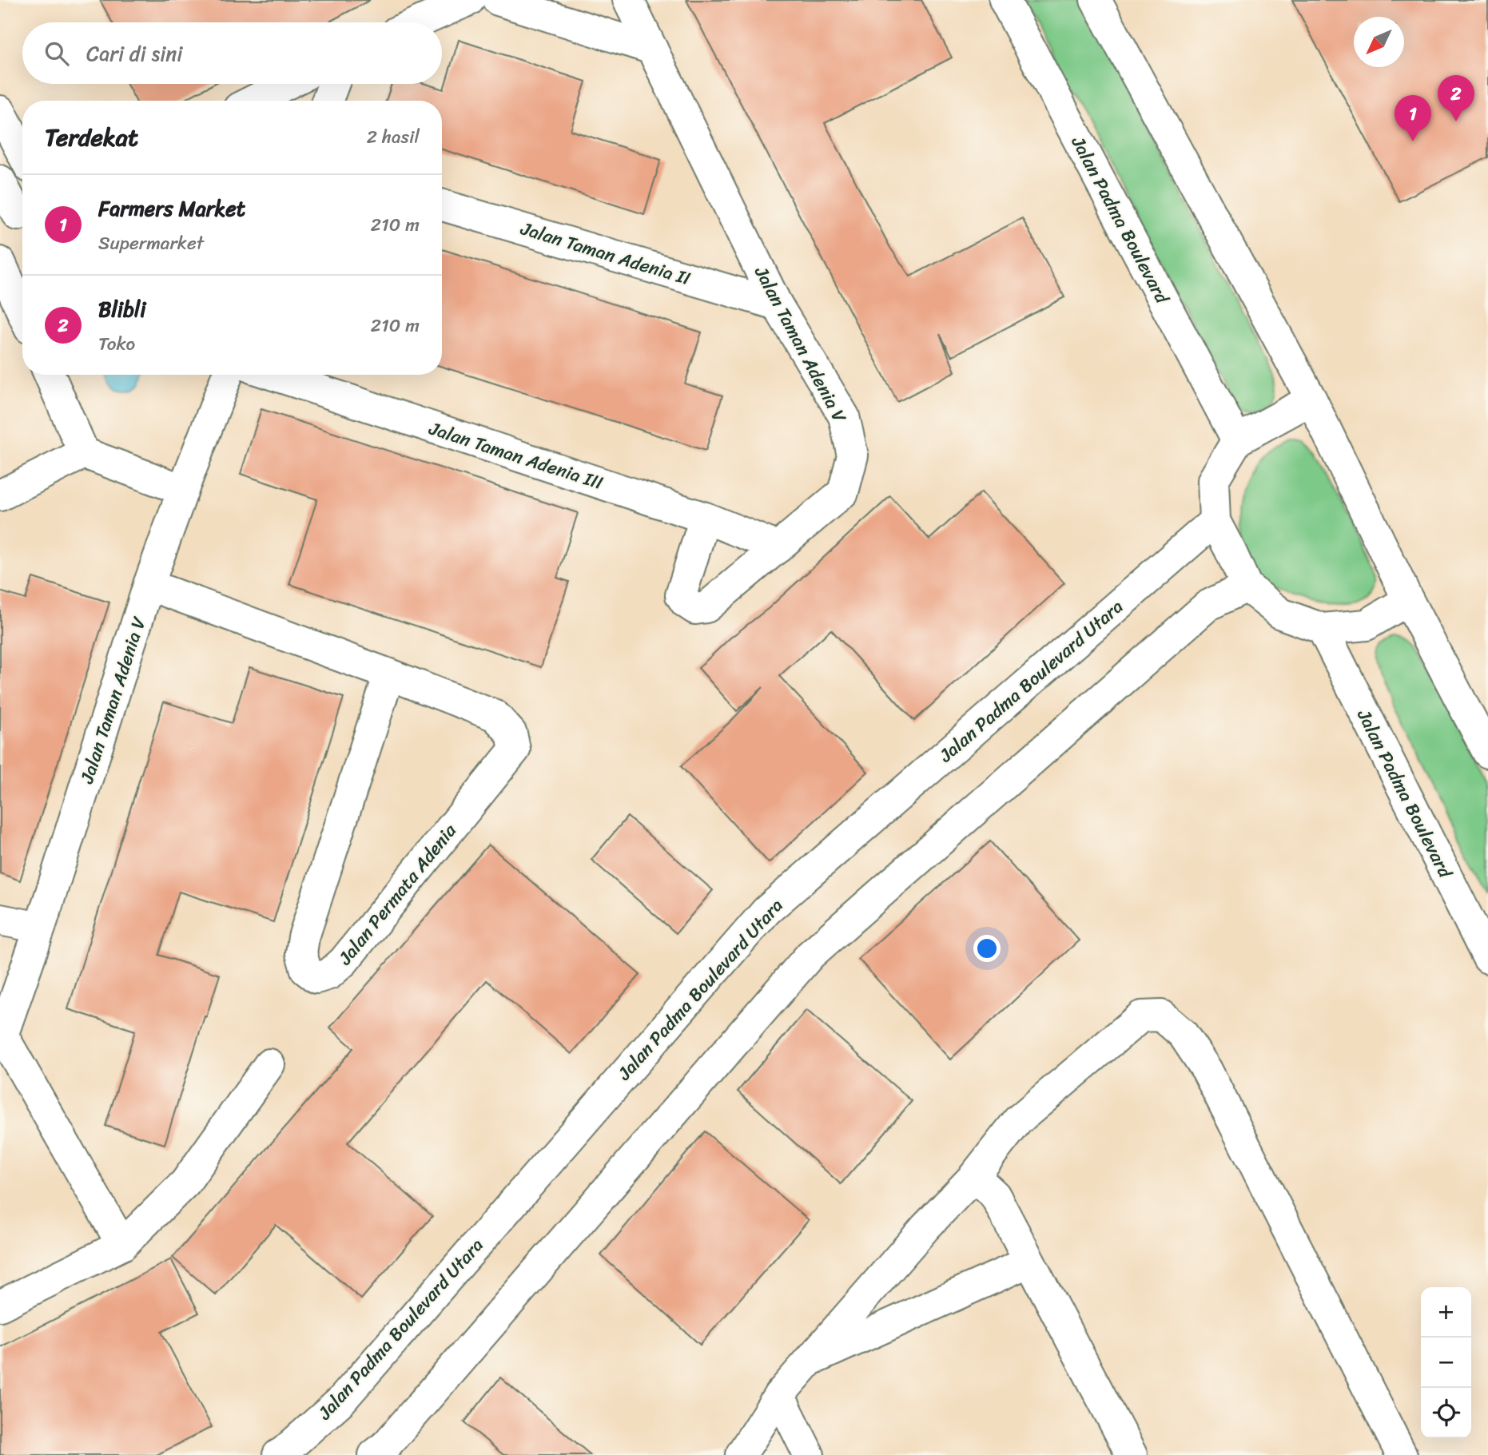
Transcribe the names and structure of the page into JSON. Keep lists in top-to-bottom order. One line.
{"streets":{"street":["Jalan Padma Boulevard","Jalan Taman Adenia II","Jalan Taman Adenia V","Jalan Taman Adenia III","Jalan Padma Boulevard Utara","Jalan Permata Adenia"]},"crossings":[["Jalan Taman Adenia II","Jalan Taman Adenia V"],["Jalan Taman Adenia V","Jalan Taman Adenia III"],["Jalan Taman Adenia V","Jalan Permata Adenia"]],"north":"bottom left","page":{"search":"Cari di sini","pins":["2","1"],"heading":["Terdekat","2 hasil"],"list":[{"mark":"1","name":"Farmers Market","note":"Supermarket","value":"210 m"},{"mark":"2","name":"Blibli","note":"Toko","value":"210 m"}],"map_buttons":["+","−"]}}
